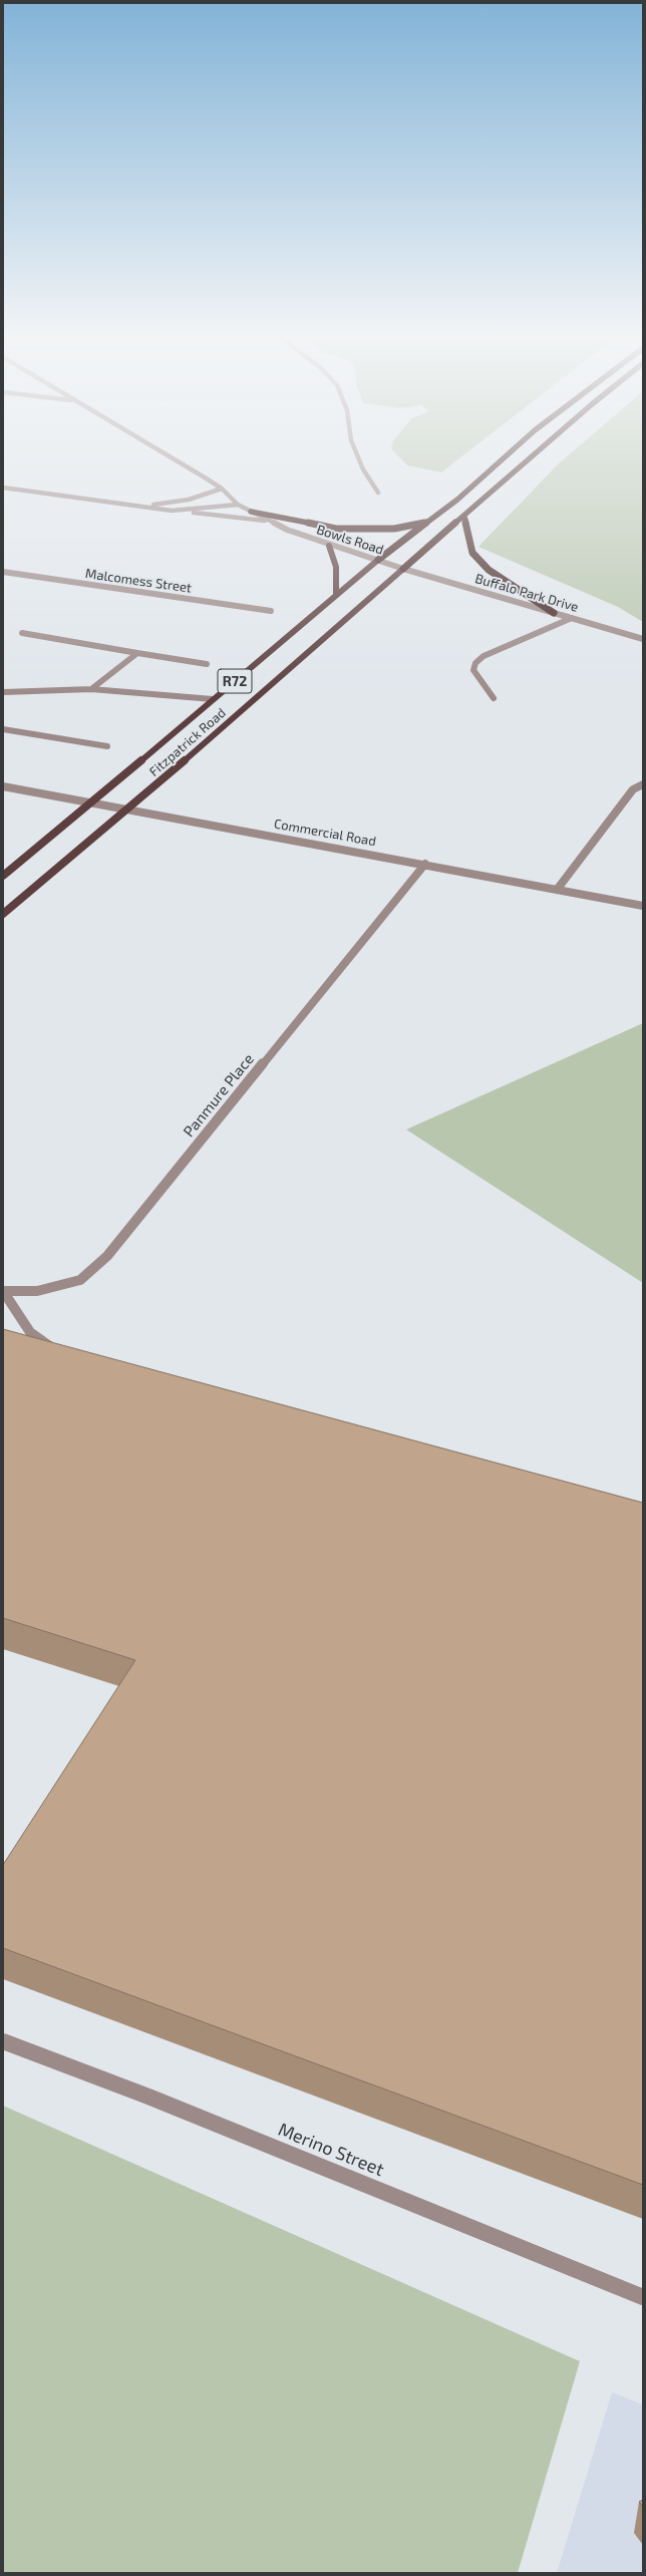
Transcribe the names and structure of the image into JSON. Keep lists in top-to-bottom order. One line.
{"streets":{"highway":["R72"],"main road":["Fitzpatrick Road"],"street":["Bowls Road","Malcomess Street","Buffalo Park Drive","Commercial Road","Panmure Place","Merino Street"]},"crossings":[["Bowls Road","Buffalo Park Drive"],["Bowls Road","R72"],["Bowls Road","Fitzpatrick Road"],["Buffalo Park Drive","R72"],["Buffalo Park Drive","Fitzpatrick Road"],["R72","Fitzpatrick Road"],["Fitzpatrick Road","Commercial Road"],["Commercial Road","Panmure Place"]]}
